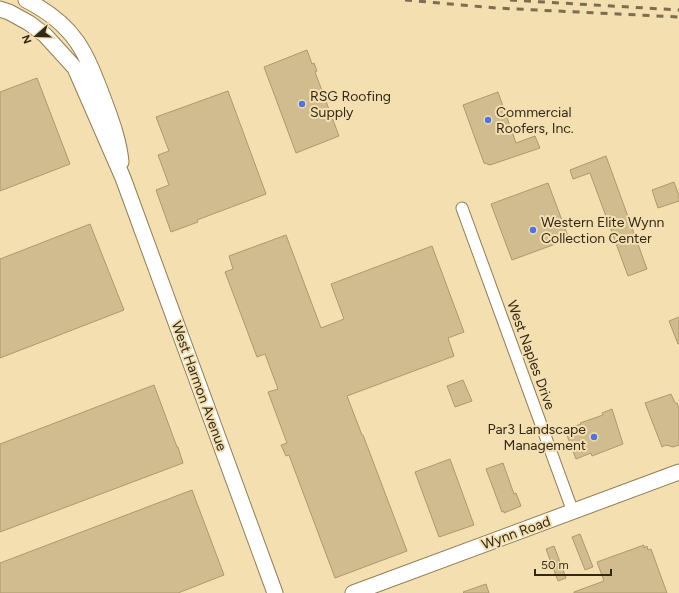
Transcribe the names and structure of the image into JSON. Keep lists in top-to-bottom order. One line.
{"streets":{"main road":["West Harmon Avenue","Wynn Road"],"street":["West Naples Drive"]},"crossings":[["West Naples Drive","Wynn Road"]],"places":["RSG Roofing Supply","Commercial Roofers, Inc.","Western Elite Wynn Collection Center","Par3 Landscape Management"],"scale_bar":"50 m","north":"left"}
